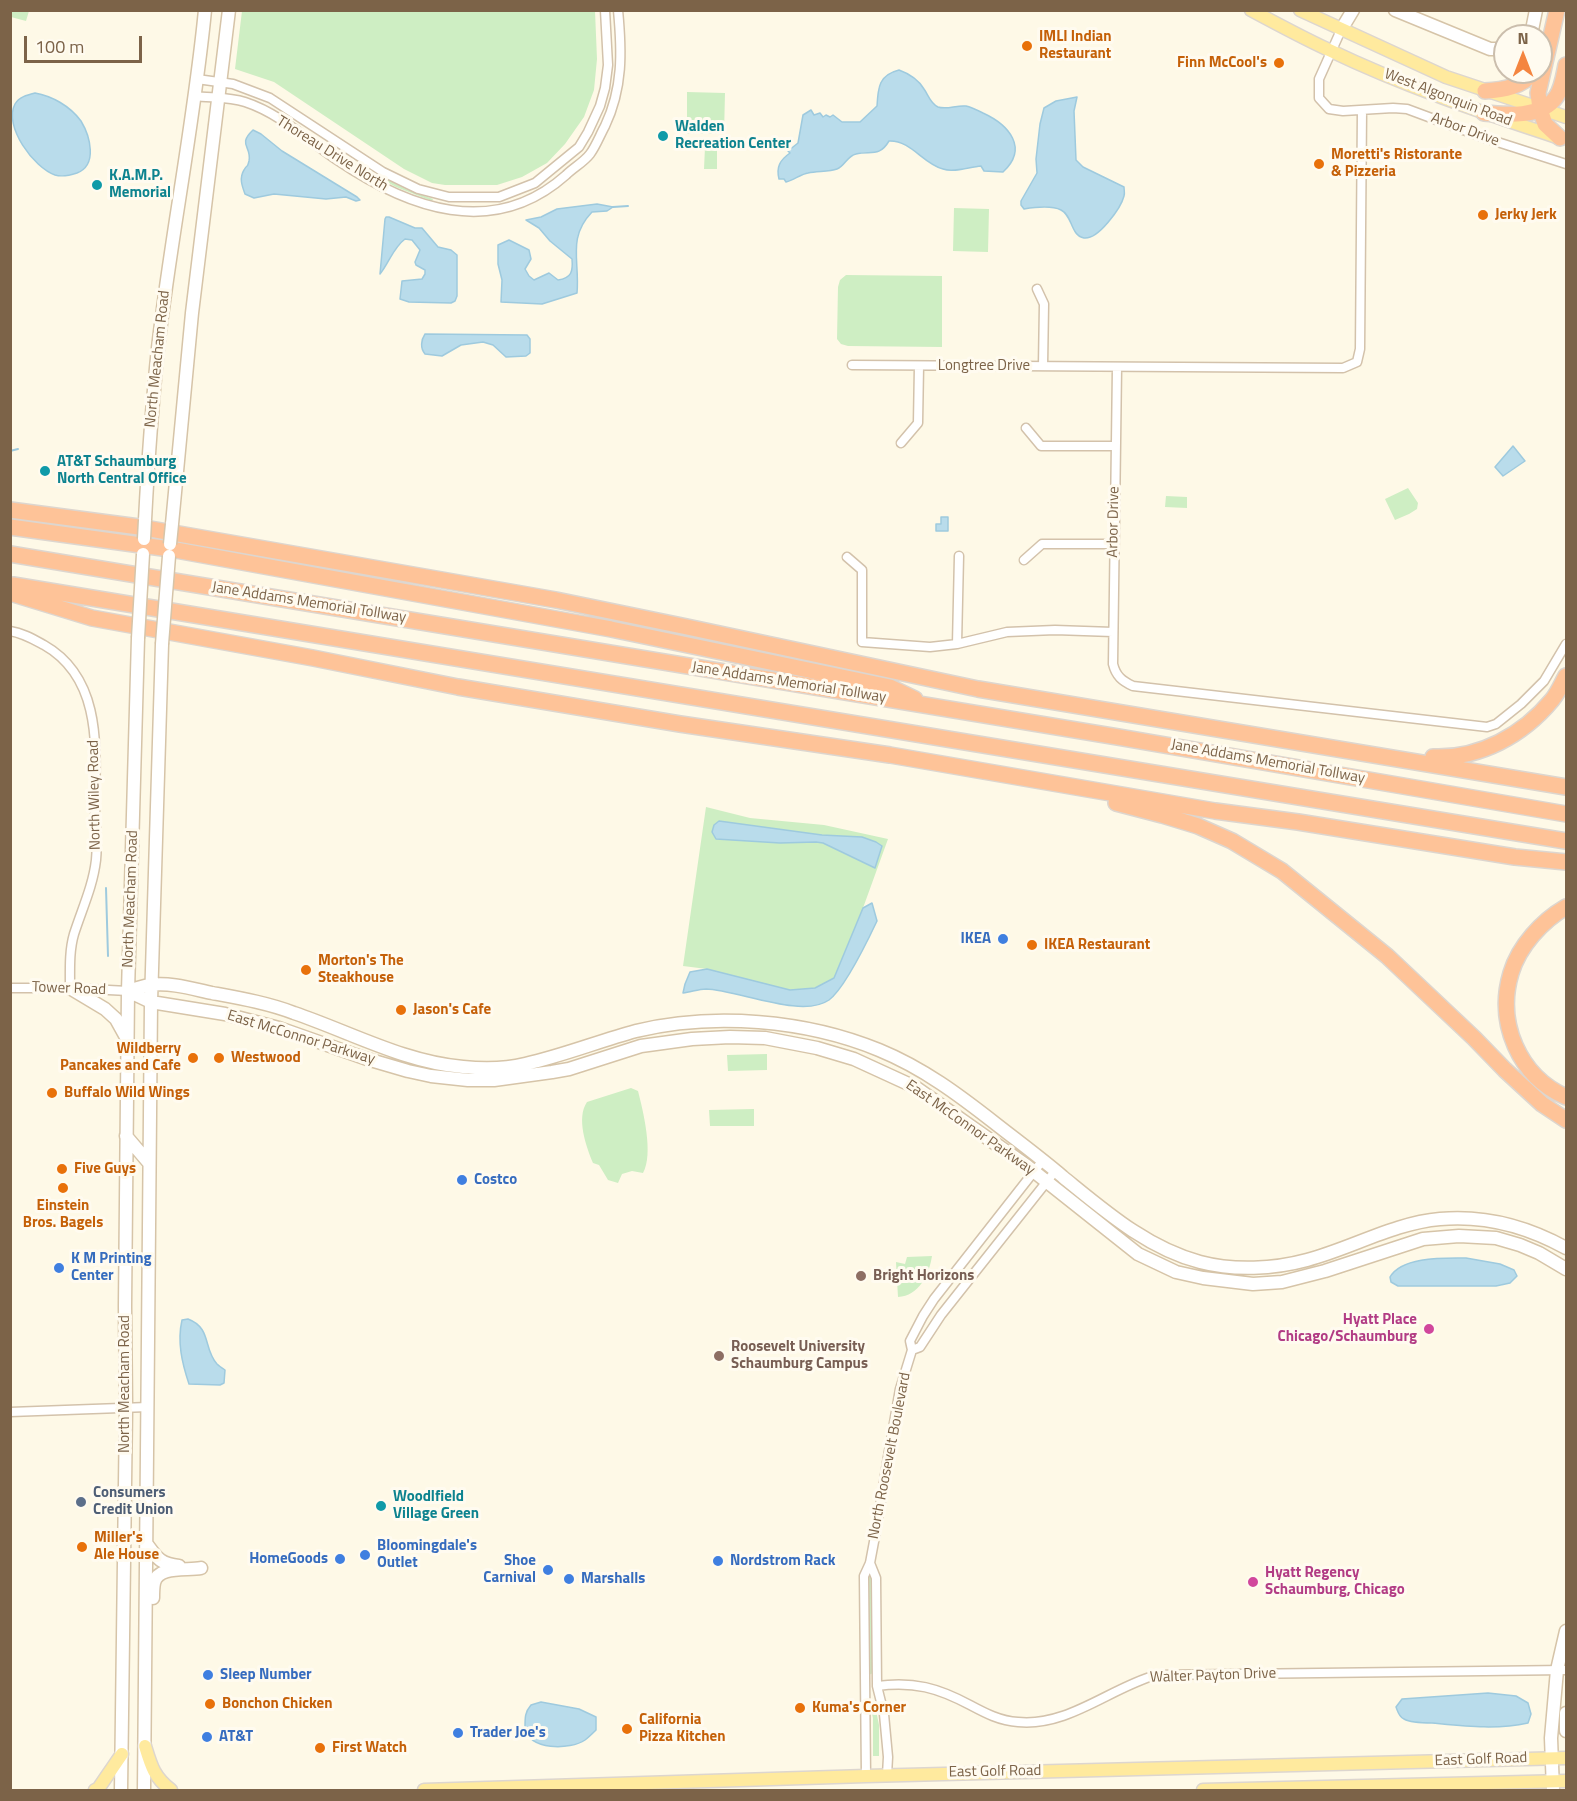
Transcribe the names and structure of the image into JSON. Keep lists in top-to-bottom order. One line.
{"streets":{"highway":["Jane Addams Memorial Tollway"],"main road":["West Algonquin Road","North Meacham Road","East McConnor Parkway","East Golf Road"],"street":["Arbor Drive","Thoreau Drive North","Longtree Drive","North Wiley Road","Tower Road","North Roosevelt Boulevard","Walter Payton Drive"]},"crossings":[["West Algonquin Road","Arbor Drive"],["Arbor Drive","Longtree Drive"],["Thoreau Drive North","North Meacham Road"],["North Meacham Road","Tower Road"],["North Meacham Road","East McConnor Parkway"],["North Wiley Road","Tower Road"],["Tower Road","East McConnor Parkway"],["East McConnor Parkway","North Roosevelt Boulevard"],["North Roosevelt Boulevard","Walter Payton Drive"],["North Roosevelt Boulevard","East Golf Road"]],"places":["IMLI Indian Restaurant","Finn McCool's","Walden Recreation Center","Moretti's Ristorante & Pizzeria","K.A.M.P. Memorial","Jerky Jerk","AT&T Schaumburg North Central Office","IKEA","IKEA Restaurant","Morton's The Steakhouse","Jason's Cafe","Wildberry Pancakes and Cafe","Westwood","Buffalo Wild Wings","Five Guys","Costco","Einstein Bros. Bagels","K M Printing Center","Bright Horizons","Hyatt Place Chicago/Schaumburg","Roosevelt University Schaumburg Campus","Consumers Credit Union","Woodlfield Village Green","Miller's Ale House","Bloomingdale's Outlet","HomeGoods","Nordstrom Rack","Shoe Carnival","Marshalls","Hyatt Regency Schaumburg, Chicago","Sleep Number","Bonchon Chicken","Kuma's Corner","California Pizza Kitchen","Trader Joe's","AT&T","First Watch"],"scale_bar":"100 m","north":"top"}
